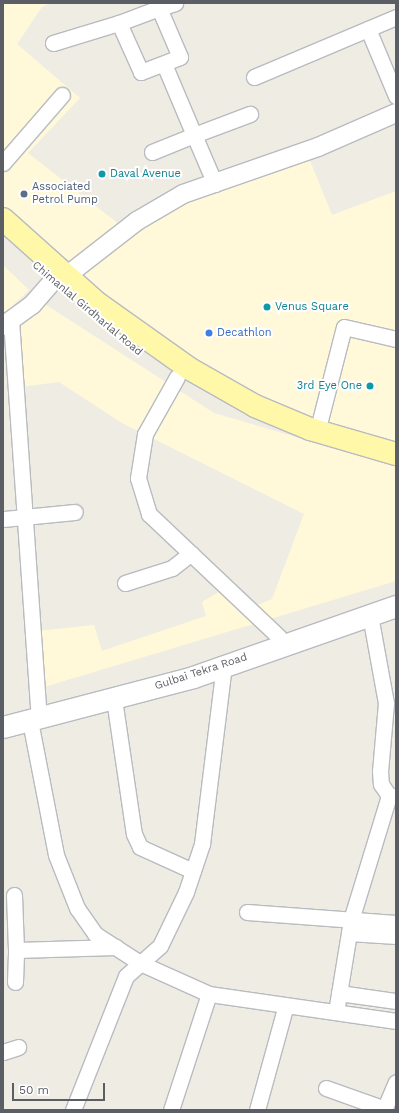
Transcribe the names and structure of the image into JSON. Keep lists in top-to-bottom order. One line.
{"streets":{"main road":["Chimanlal Girdharlal Road","Gulbai Tekra Road"]},"places":["Daval Avenue","Associated Petrol Pump","Venus Square","Decathlon","3rd Eye One"],"scale_bar":"50 m"}
